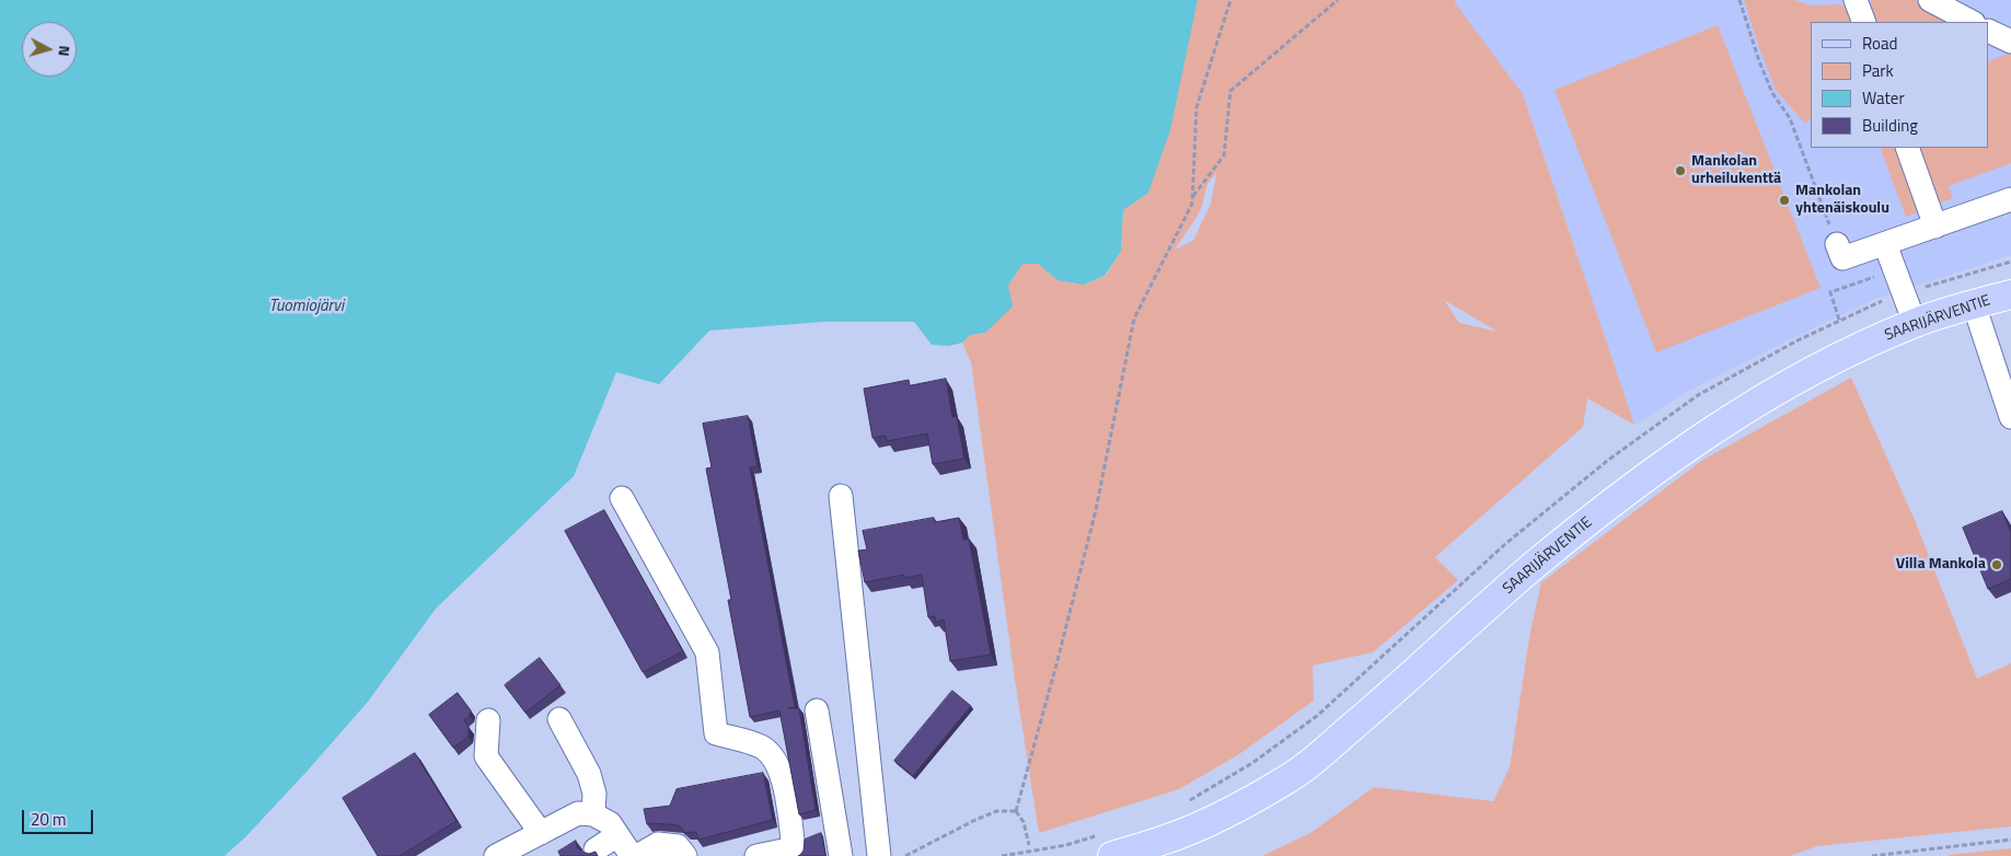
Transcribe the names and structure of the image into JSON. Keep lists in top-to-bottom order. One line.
{"streets":{"main road":["SAARIJÄRVENTIE"]},"water":["Tuomiojärvi"],"places":["Mankolan urheilukenttä","Mankolan yhtenäiskoulu","Villa Mankola"],"legend":["Road","Park","Water","Building"],"scale_bar":"20 m","north":"right"}
